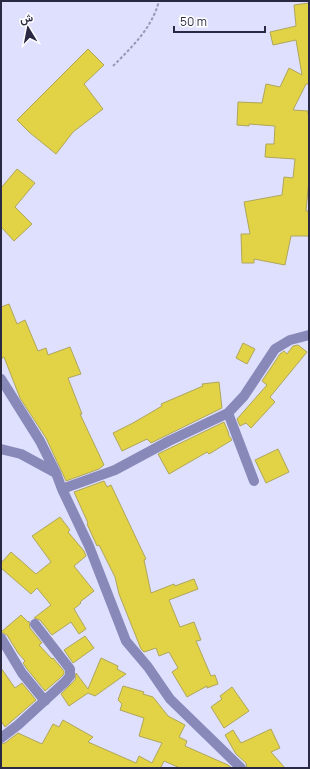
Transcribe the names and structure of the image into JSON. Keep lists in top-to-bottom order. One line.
{"scale_bar":"50 m","north":"top"}
